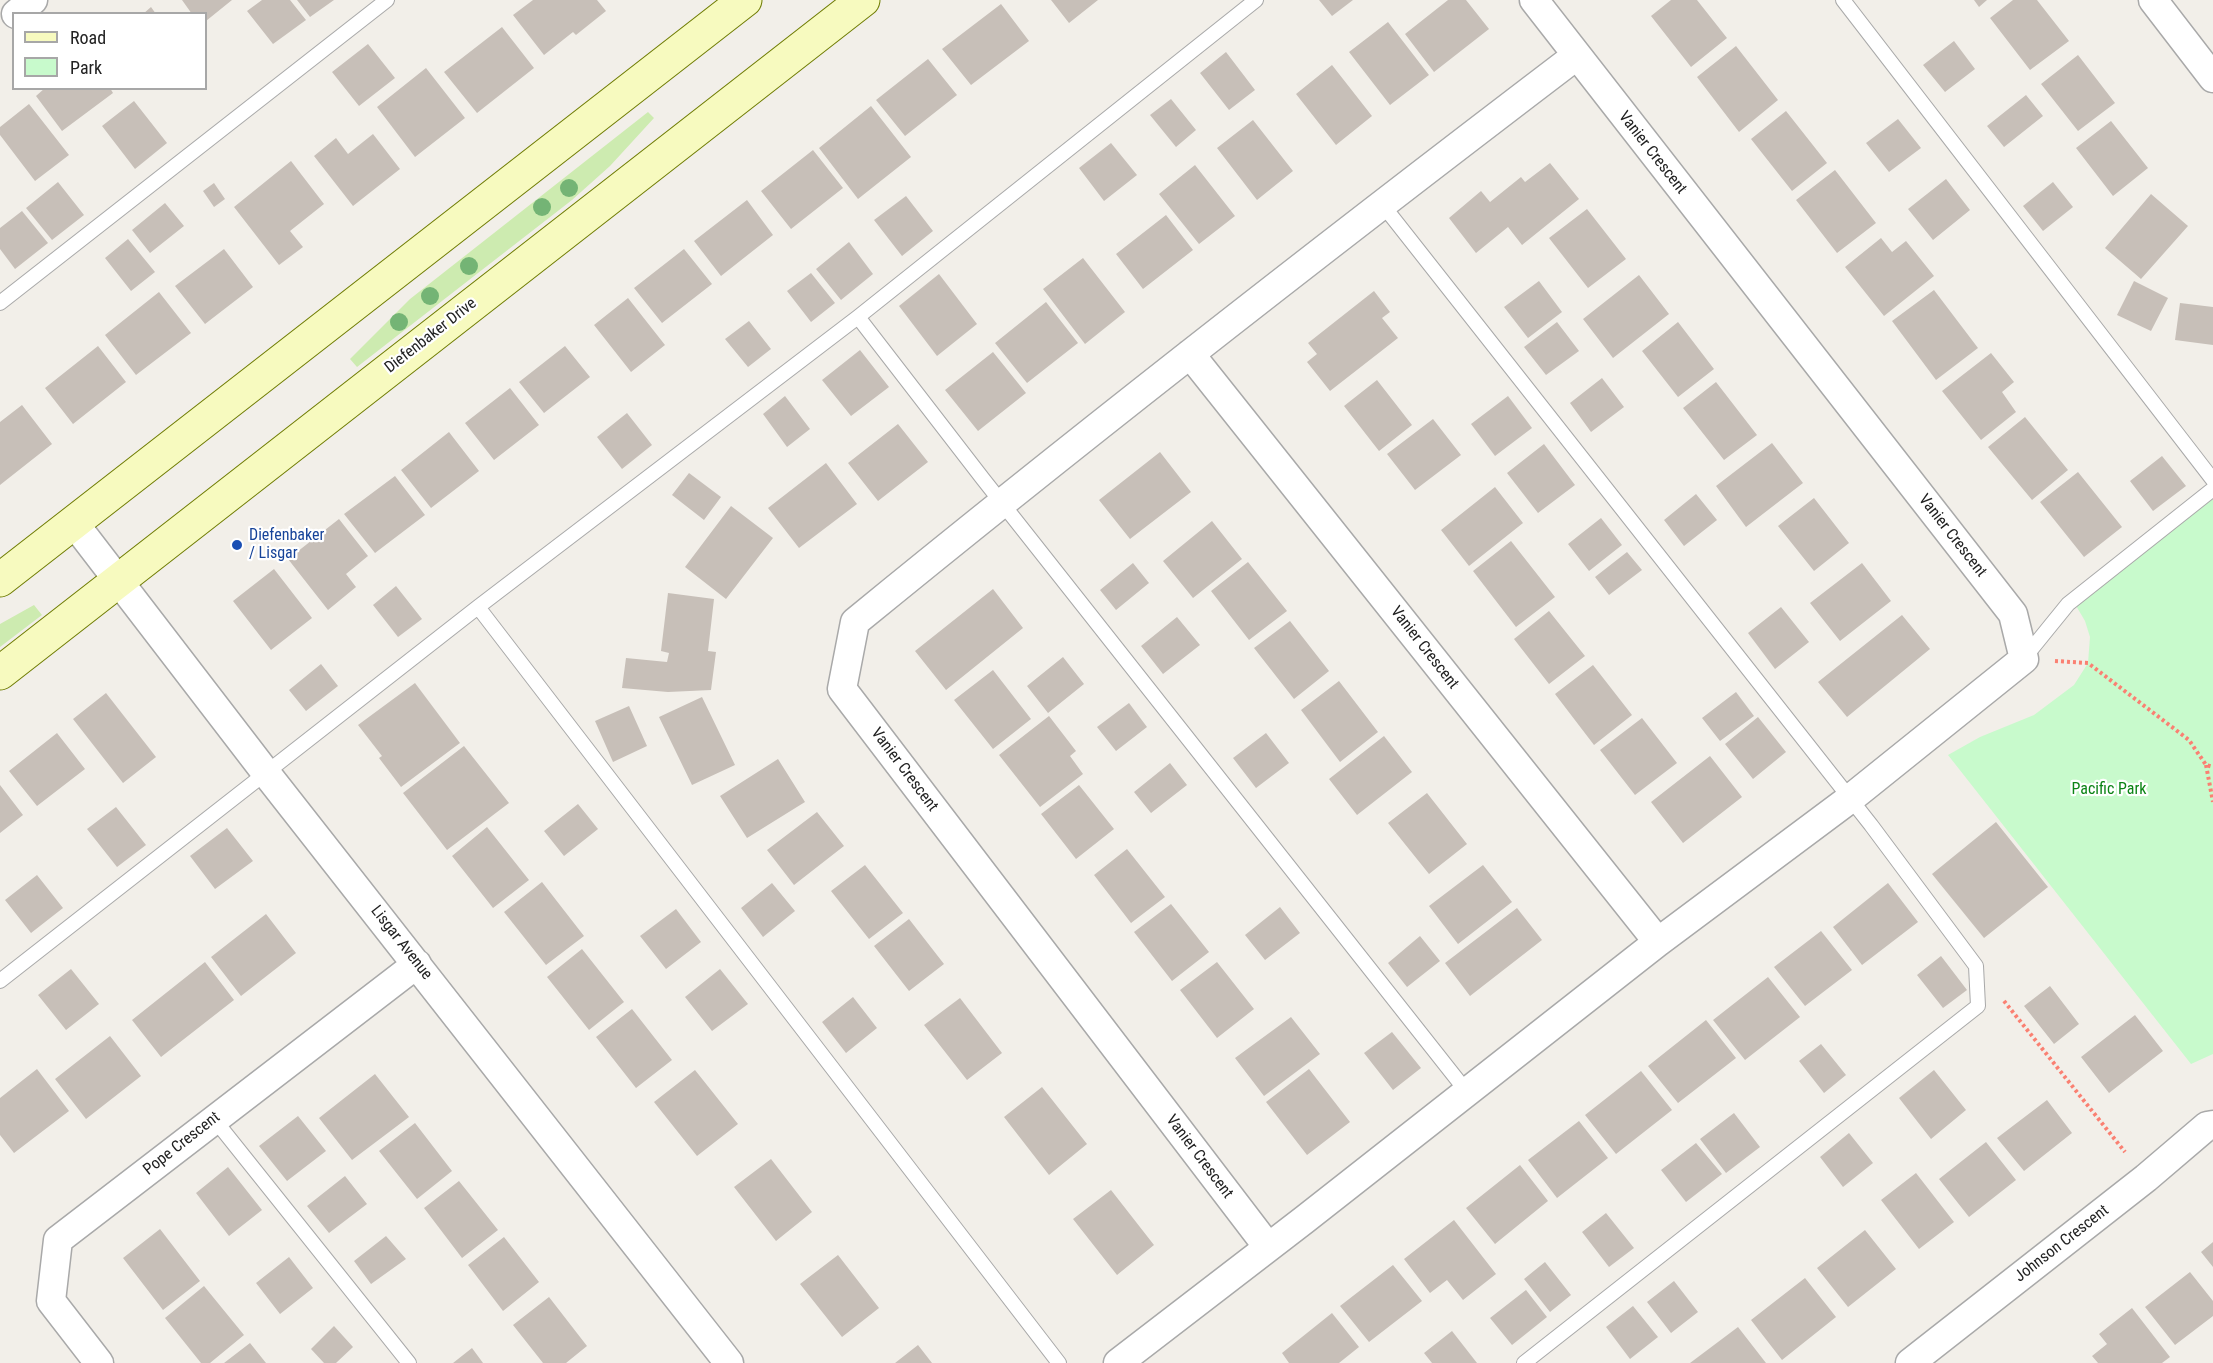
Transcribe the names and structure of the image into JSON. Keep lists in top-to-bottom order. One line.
{"streets":{"street":["Vanier Crescent","Diefenbaker Drive","Lisgar Avenue","Pope Crescent","Johnson Crescent"]},"crossings":[["Diefenbaker Drive","Lisgar Avenue"],["Lisgar Avenue","Pope Crescent"]],"parks":["Pacific Park"],"places":["Diefenbaker / Lisgar"],"legend":["Road","Park"]}
